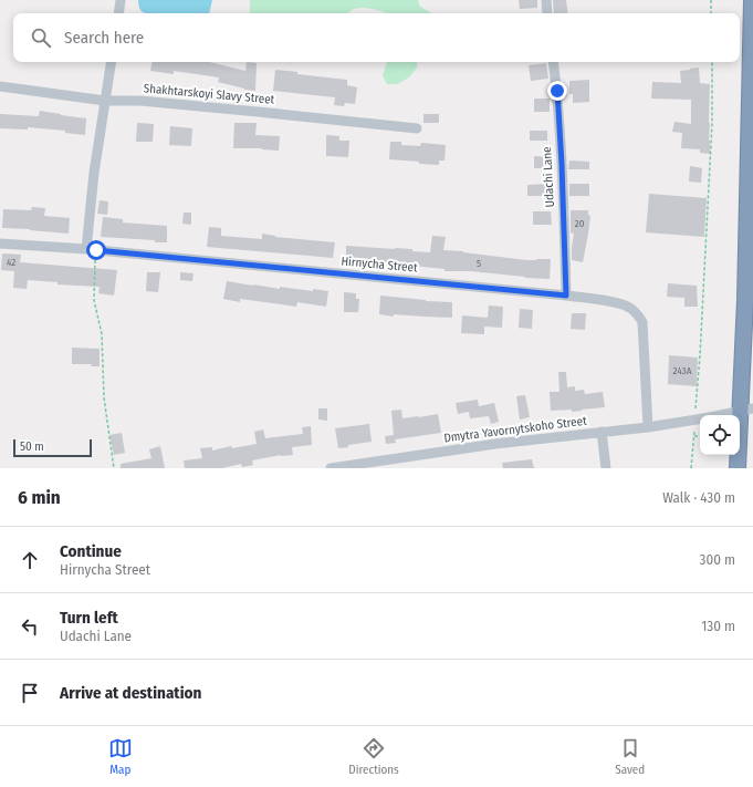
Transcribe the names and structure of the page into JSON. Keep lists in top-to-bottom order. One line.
{"streets":{"street":["Shakhtarskoyi Slavy Street","Udachi Lane","Hirnycha Street","Dmytra Yavornytskoho Street"]},"crossings":[["Udachi Lane","Hirnycha Street"],["Hirnycha Street","Dmytra Yavornytskoho Street"]],"house_numbers":["20","42","5","243А"],"scale_bar":"50 m","page":{"search":"Search here","scale":"50 m","heading":["6 min","Walk · 430 m"],"list":[["Continue","Hirnycha Street","300 m"],["Turn left","Udachi Lane","130 m"],"Arrive at destination"],"nav":["Map","Directions","Saved"]}}
